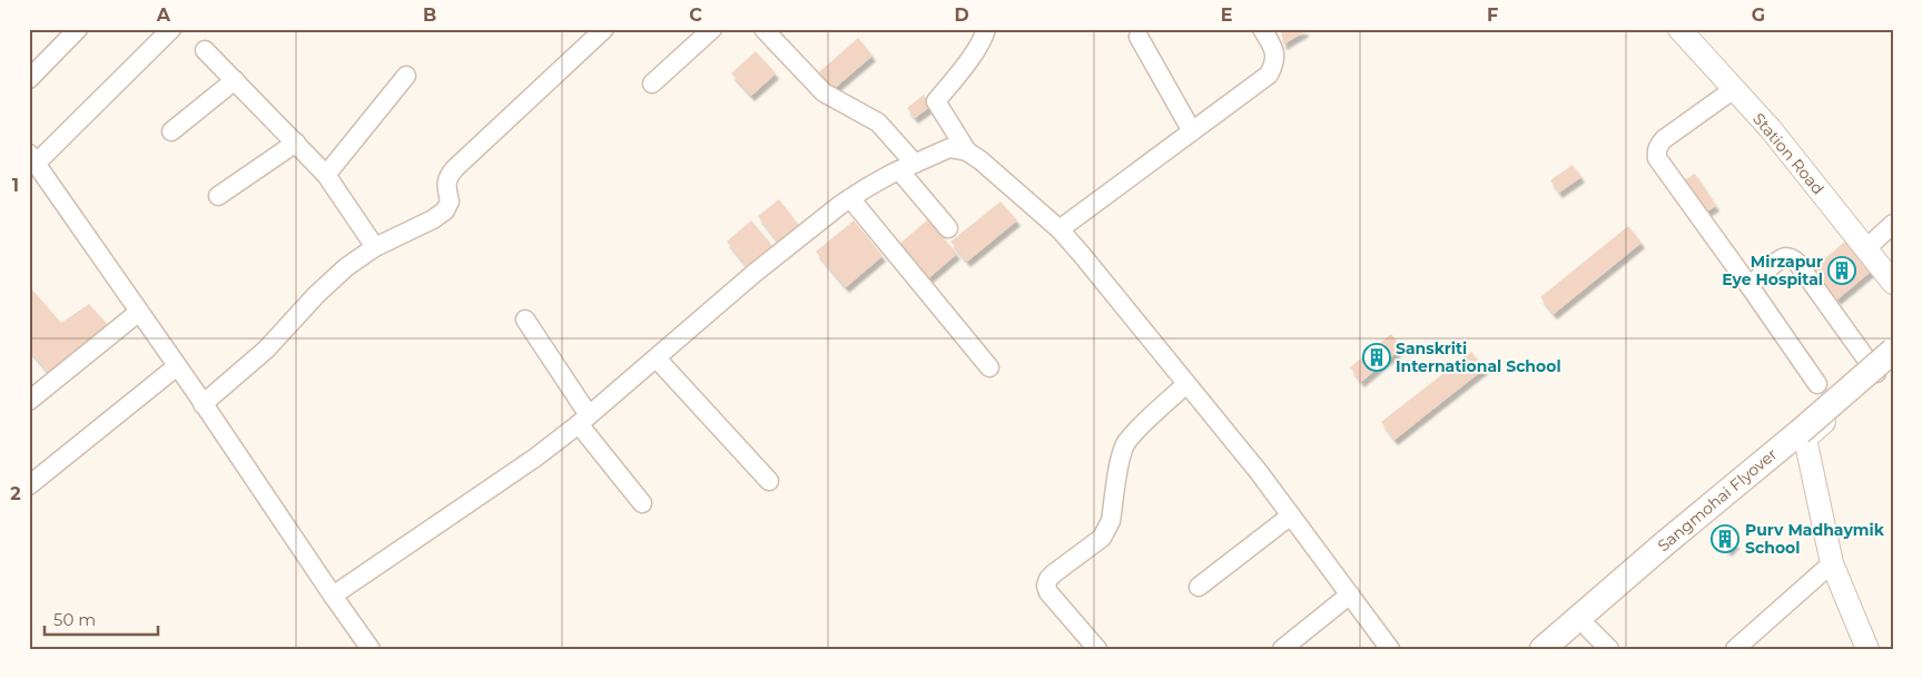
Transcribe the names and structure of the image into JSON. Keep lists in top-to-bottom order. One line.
{"streets":{"main road":["Sangmohai Flyover"],"street":["Station Road"]},"places":{"building":["Mirzapur Eye Hospital","Sanskriti International School","Purv Madhaymik School"]},"scale_bar":"50 m","grid":{"columns":["A","B","C","D","E","F","G"],"rows":["1","2"]}}
